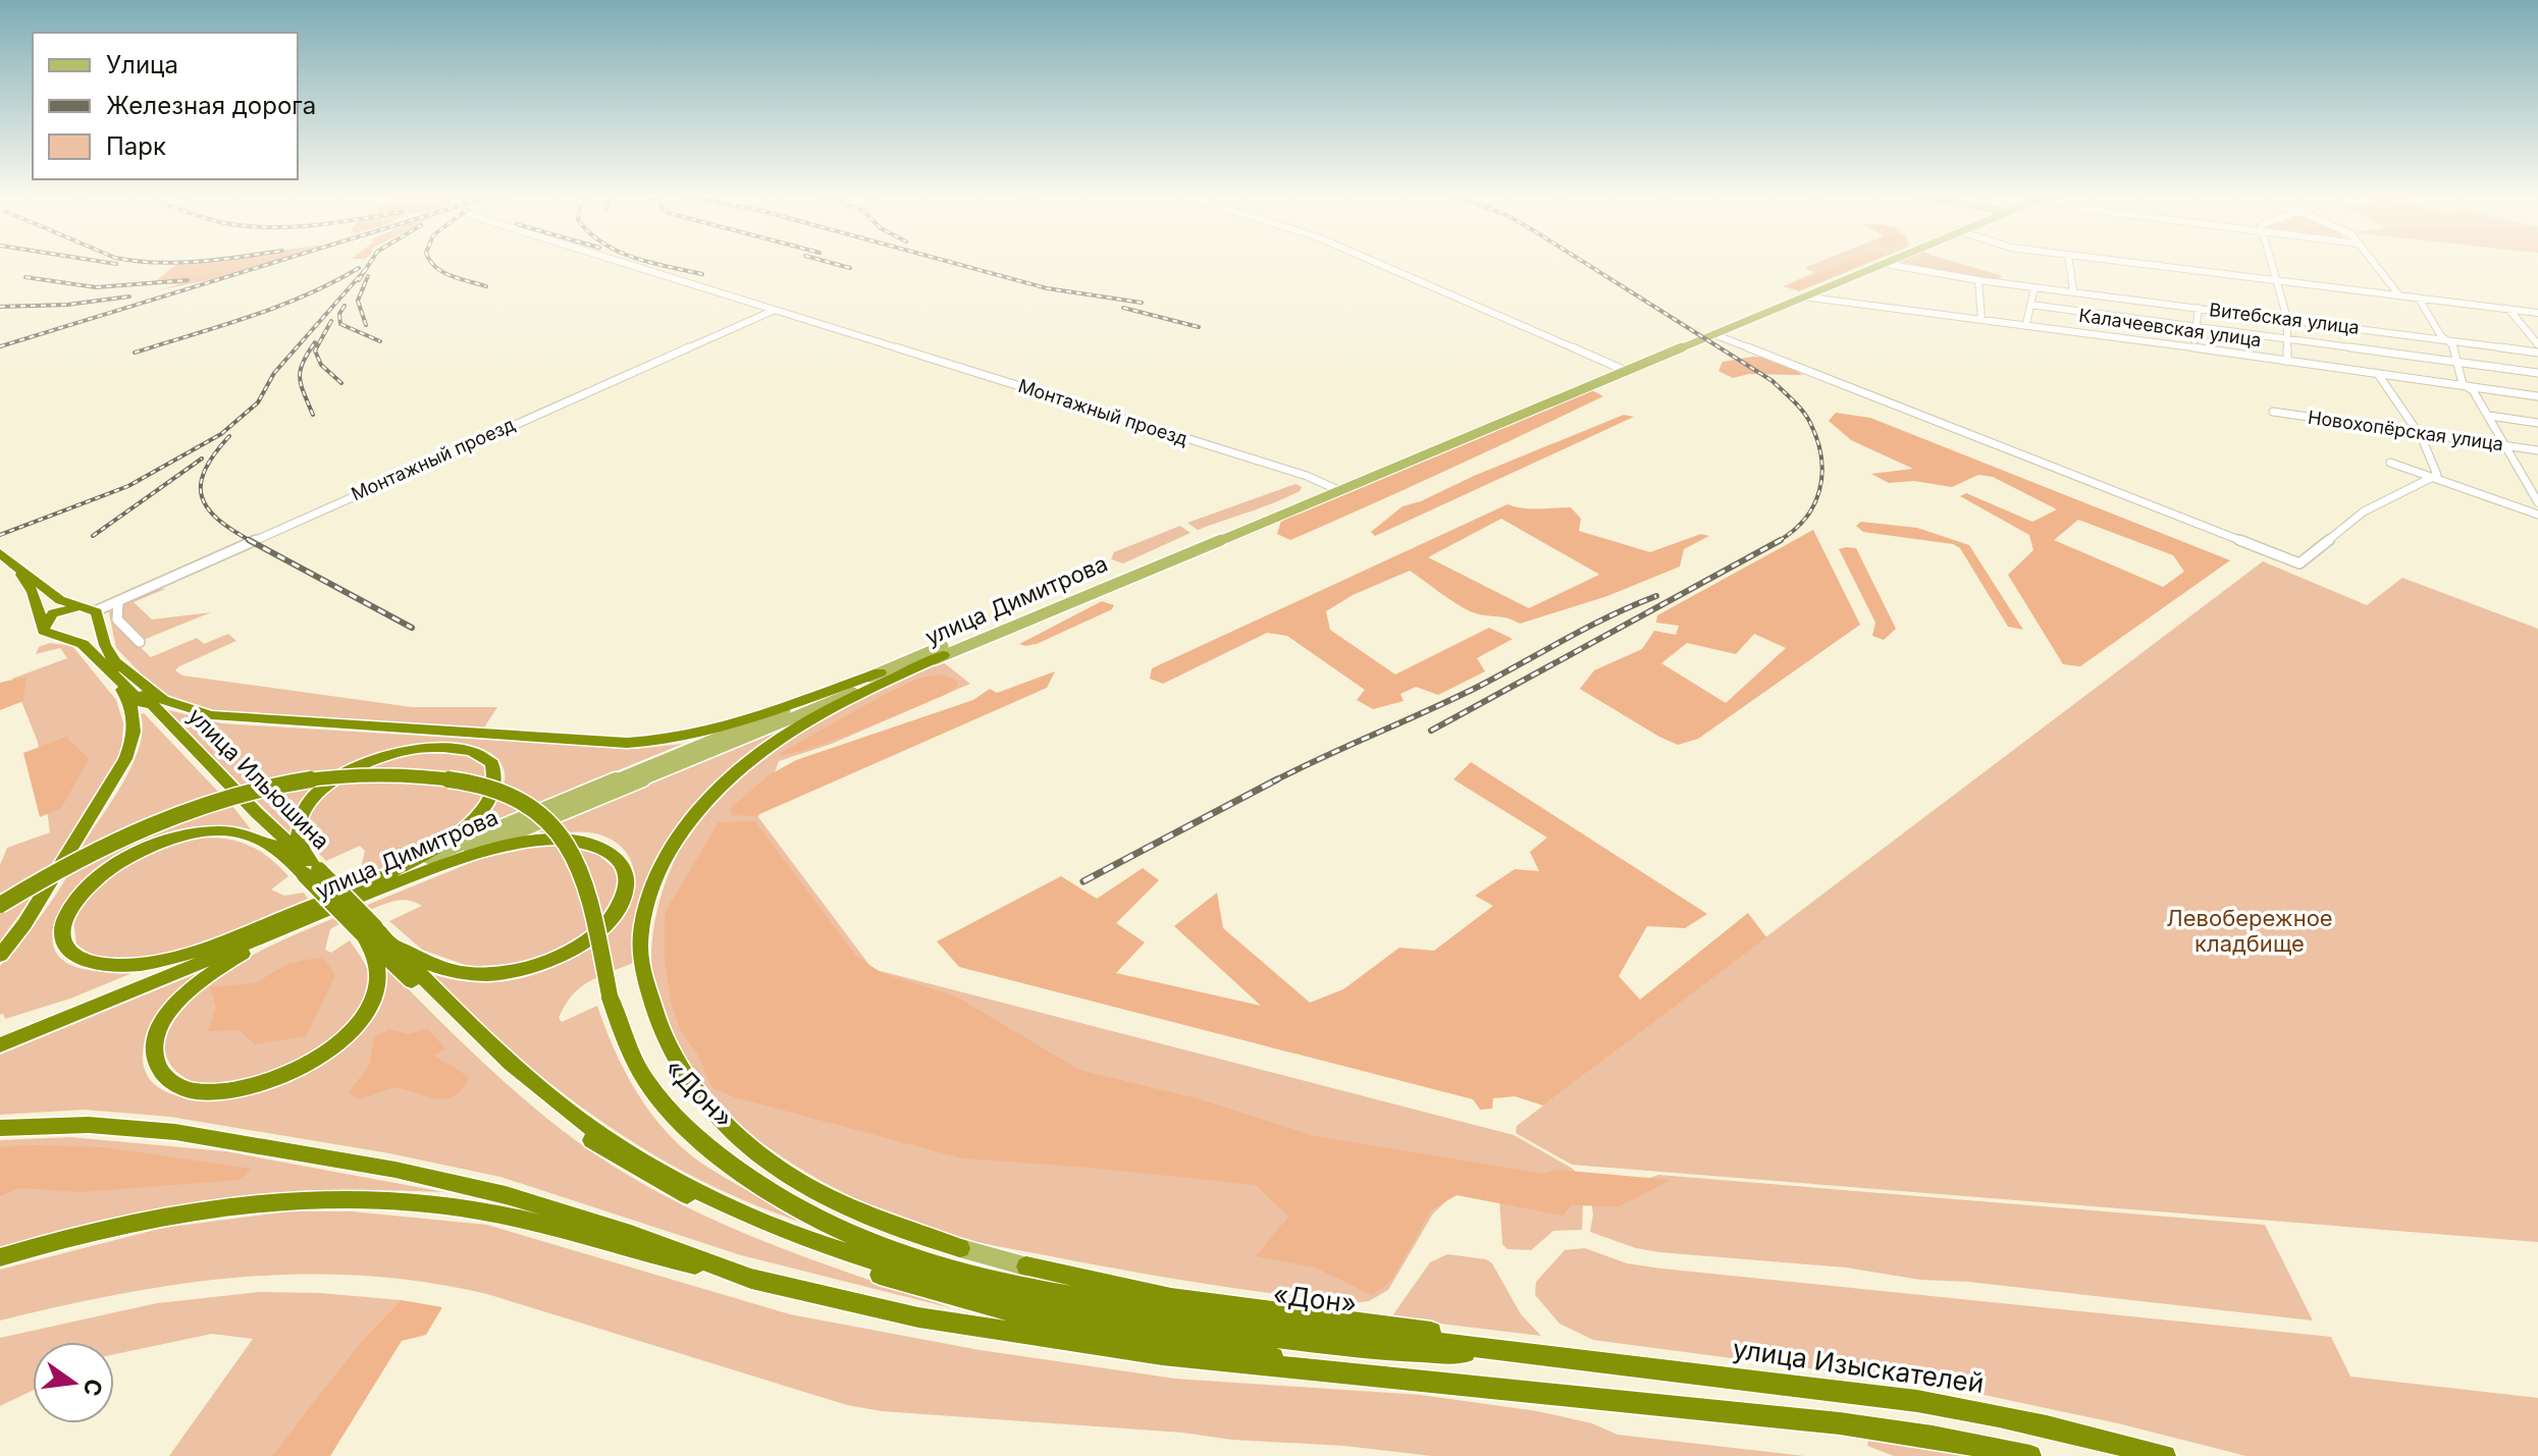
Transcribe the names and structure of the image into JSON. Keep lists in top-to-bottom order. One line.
{"streets":{"highway":["улица Димитрова","улица Ильюшина","«Дон»","улица Изыскателей"],"street":["Витебская улица","Калачеевская улица","Монтажный проезд","Новохопёрская улица"]},"crossings":[["Витебская улица","улица Димитрова"],["Калачеевская улица","улица Димитрова"],["Монтажный проезд","улица Димитрова"],["«Дон»","улица Изыскателей"]],"parks":["Левобережное кладбище"],"legend":["Улица","Железная дорога","Парк"],"north":"right"}
